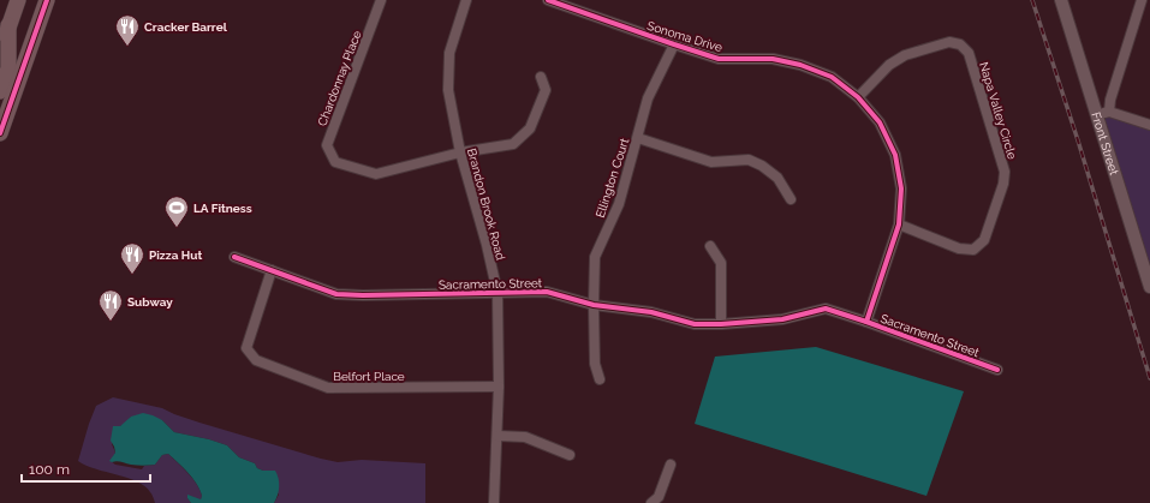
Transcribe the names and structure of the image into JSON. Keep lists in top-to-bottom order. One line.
{"streets":{"street":["Sonoma Drive","Chardonnay Place","Napa Valley Circle","Front Street","Ellington Court","Brandon Brook Road","Sacramento Street","Belfort Place"]},"crossings":[["Sonoma Drive","Napa Valley Circle"],["Sonoma Drive","Ellington Court"],["Sonoma Drive","Sacramento Street"],["Chardonnay Place","Brandon Brook Road"],["Ellington Court","Sacramento Street"],["Brandon Brook Road","Sacramento Street"],["Brandon Brook Road","Belfort Place"],["Sacramento Street","Belfort Place"]],"places":{"restaurant":["Cracker Barrel","Pizza Hut","Subway"],"sports":["LA Fitness"]},"scale_bar":"100 m"}
